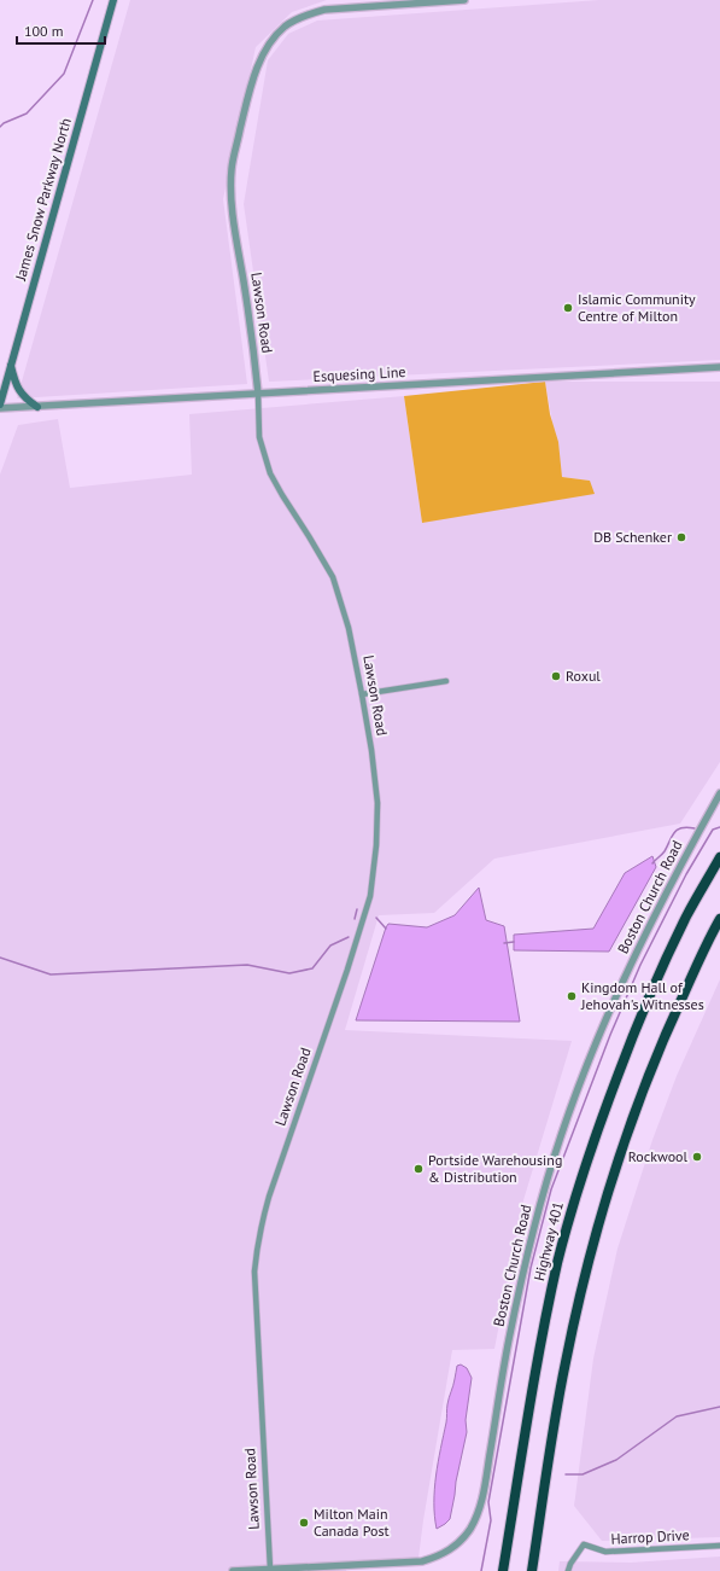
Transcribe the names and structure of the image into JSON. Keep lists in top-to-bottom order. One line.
{"streets":{"highway":["Highway 401"],"main road":["James Snow Parkway North"],"street":["Lawson Road","Esquesing Line","Boston Church Road","Harrop Drive"]},"crossings":[["James Snow Parkway North","Esquesing Line"],["Lawson Road","Esquesing Line"],["Lawson Road","Boston Church Road"]],"places":["Islamic Community Centre of Milton","DB Schenker","Roxul","Kingdom Hall of Jehovah's Witnesses","Rockwool","Portside Warehousing & Distribution","Milton Main Canada Post"],"scale_bar":"100 m"}
